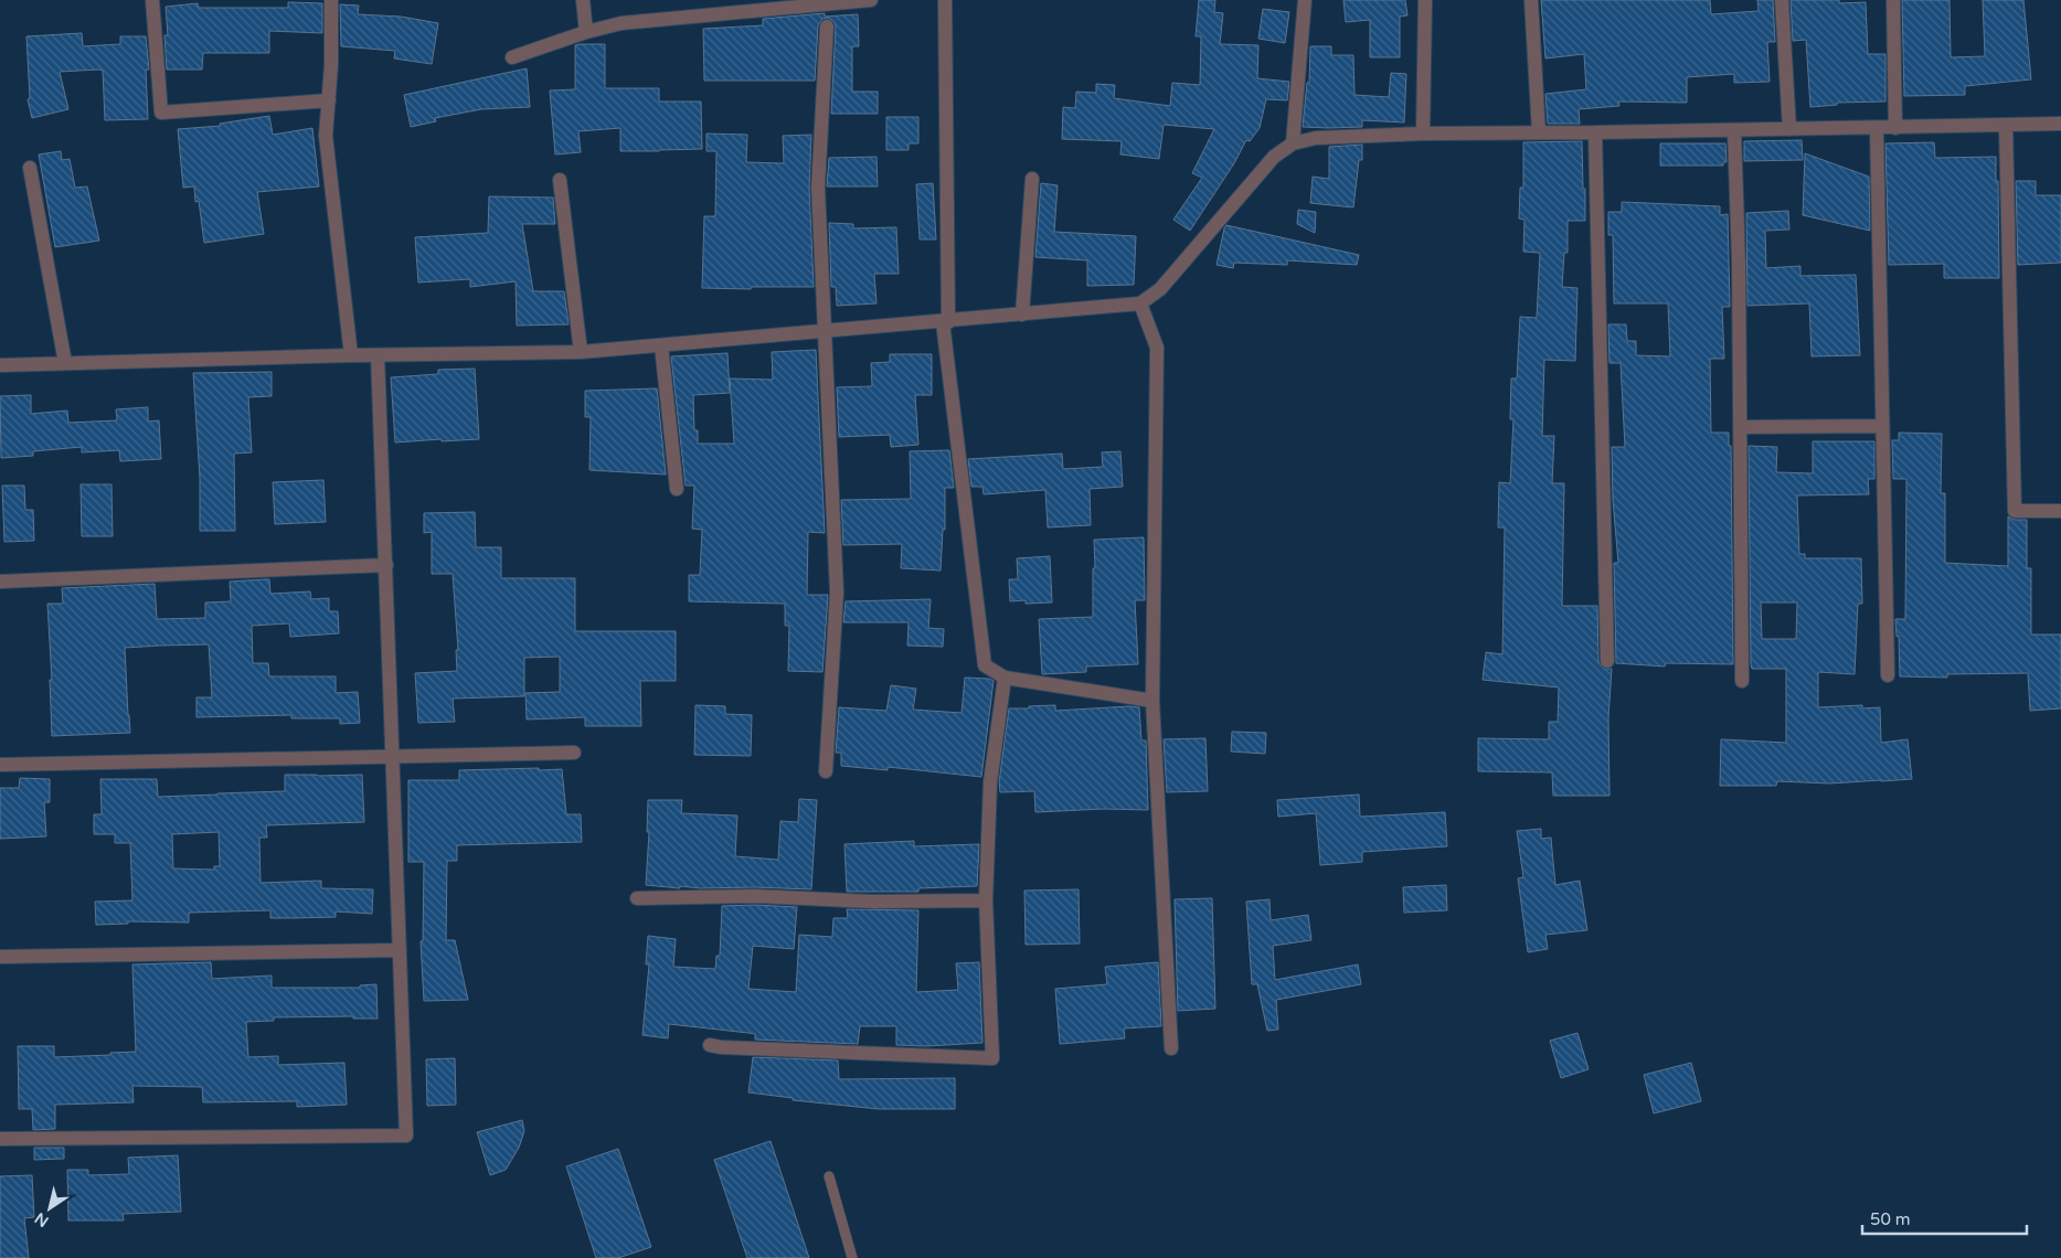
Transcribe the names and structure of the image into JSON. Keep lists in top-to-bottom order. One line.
{"scale_bar":"50 m","north":"bottom left"}
